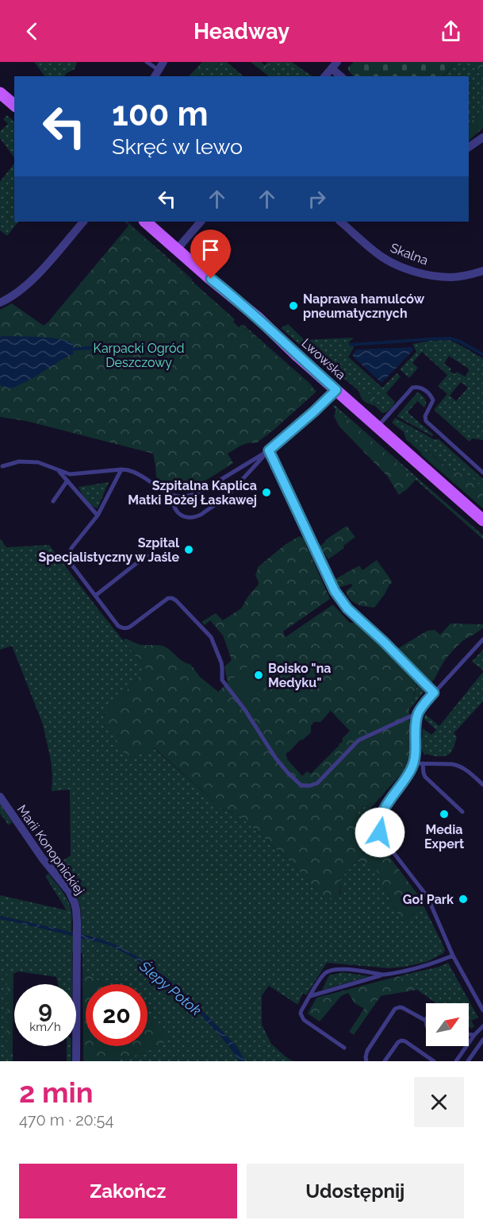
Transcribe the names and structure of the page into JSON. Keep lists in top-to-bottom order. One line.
{"streets":{"main road":["Lwowska"],"street":["Skalna","Marii Konopnickiej"]},"water":["Ślepy Potok"],"parks":["Karpacki Ogród Deszczowy"],"places":["Naprawa hamulców pneumatycznych","Szpitalna Kaplica Matki Bożej Łaskawej","Szpital Specjalistyczny w Jaśle","Boisko \"na Medyku\"","Media Expert","Go! Park"],"north":"top right","page":{"header":"Headway","turn":["100 m","Skręć w lewo"],"speed":"9 km/h","limit":"20","heading":["2 min","470 m · 20:54"],"buttons":["Zakończ","Udostępnij"]}}
